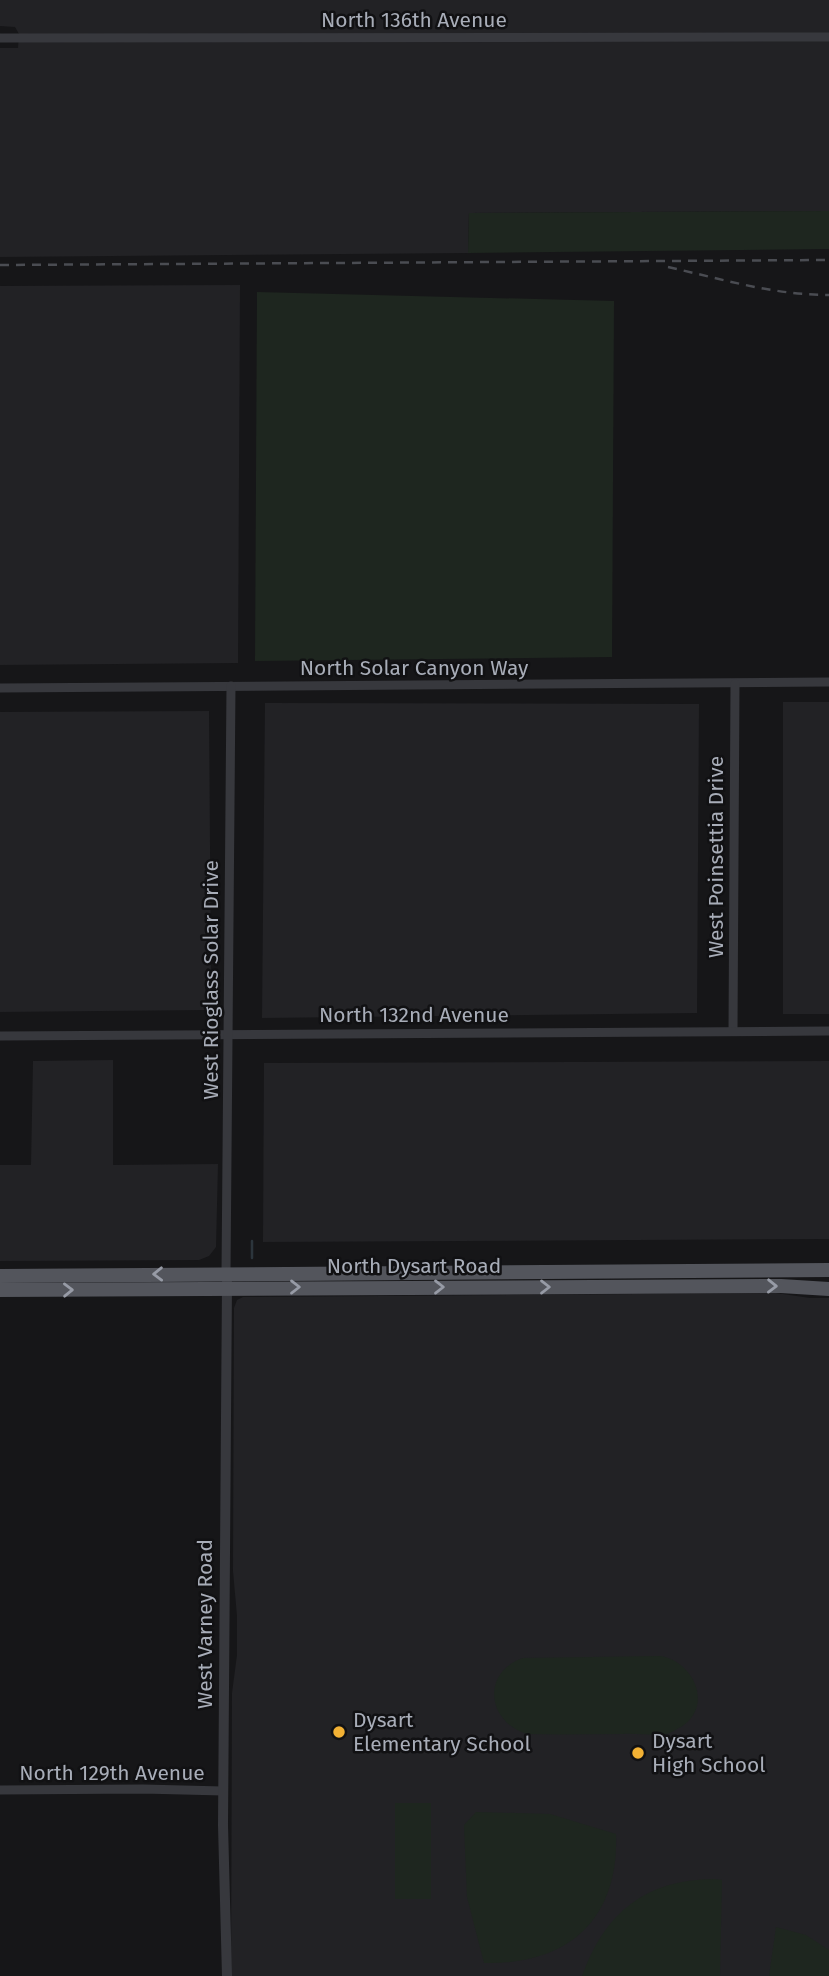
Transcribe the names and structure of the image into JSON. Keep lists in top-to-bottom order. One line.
{"streets":{"main road":["North Dysart Road"],"street":["North 136th Avenue","North Solar Canyon Way","West Poinsettia Drive","West Rioglass Solar Drive","North 132nd Avenue","West Varney Road","North 129th Avenue"]},"crossings":[["North Solar Canyon Way","West Poinsettia Drive"],["North Solar Canyon Way","West Rioglass Solar Drive"],["West Poinsettia Drive","North 132nd Avenue"],["West Rioglass Solar Drive","North 132nd Avenue"],["West Rioglass Solar Drive","North Dysart Road"],["West Rioglass Solar Drive","West Varney Road"],["North Dysart Road","West Varney Road"],["West Varney Road","North 129th Avenue"]],"places":["Dysart Elementary School","Dysart High School"]}
